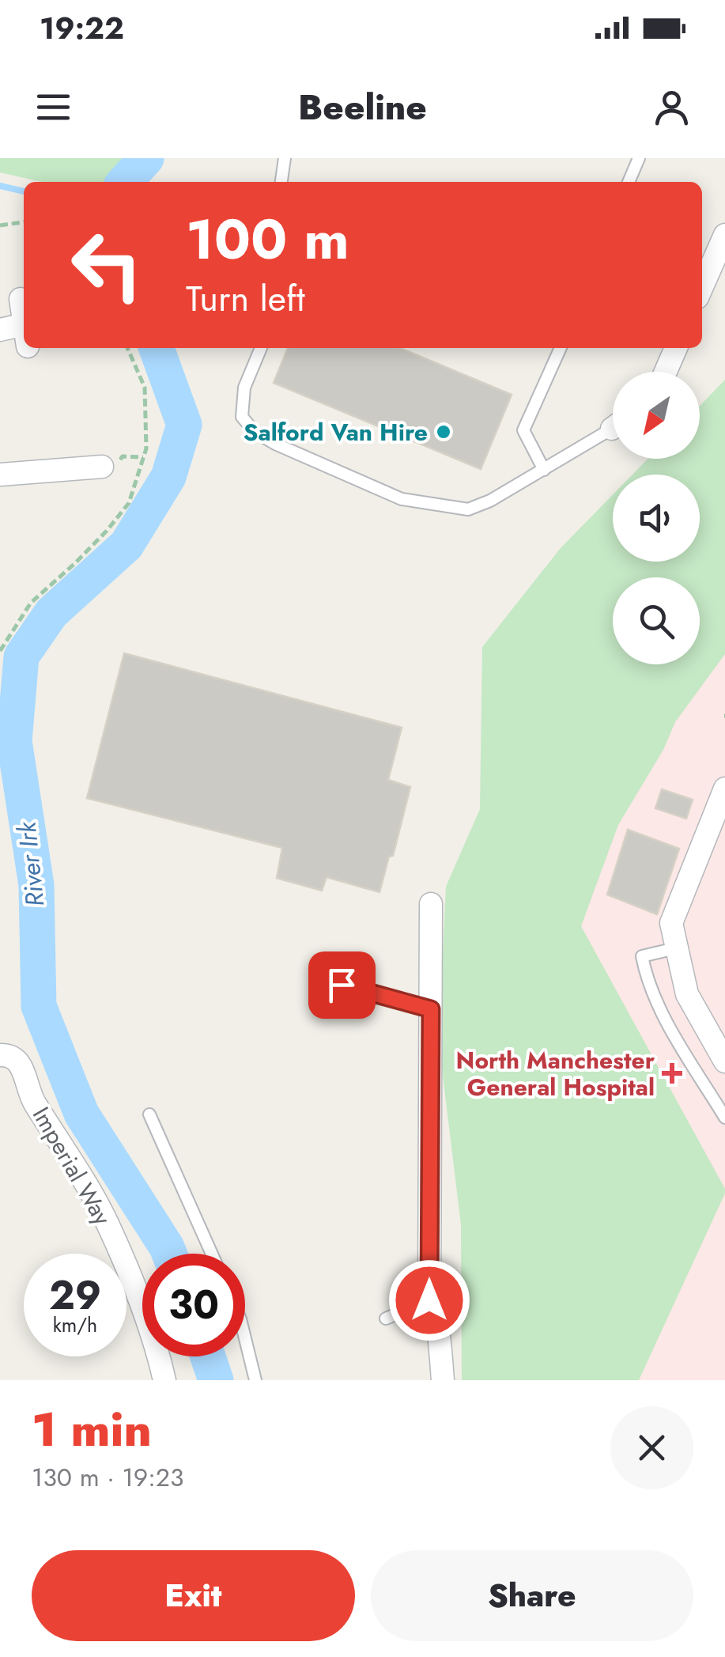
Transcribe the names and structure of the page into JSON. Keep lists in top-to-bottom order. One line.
{"streets":{"street":["Imperial Way"]},"water":["River Irk"],"places":{"other":["Salford Van Hire"],"health":["North Manchester General Hospital"]},"north":"bottom left","page":{"status":"19:22","header":"Beeline","turn":["100 m","Turn left"],"speed":"29 km/h","limit":"30","heading":["1 min","130 m · 19:23"],"buttons":["Exit","Share"]}}
